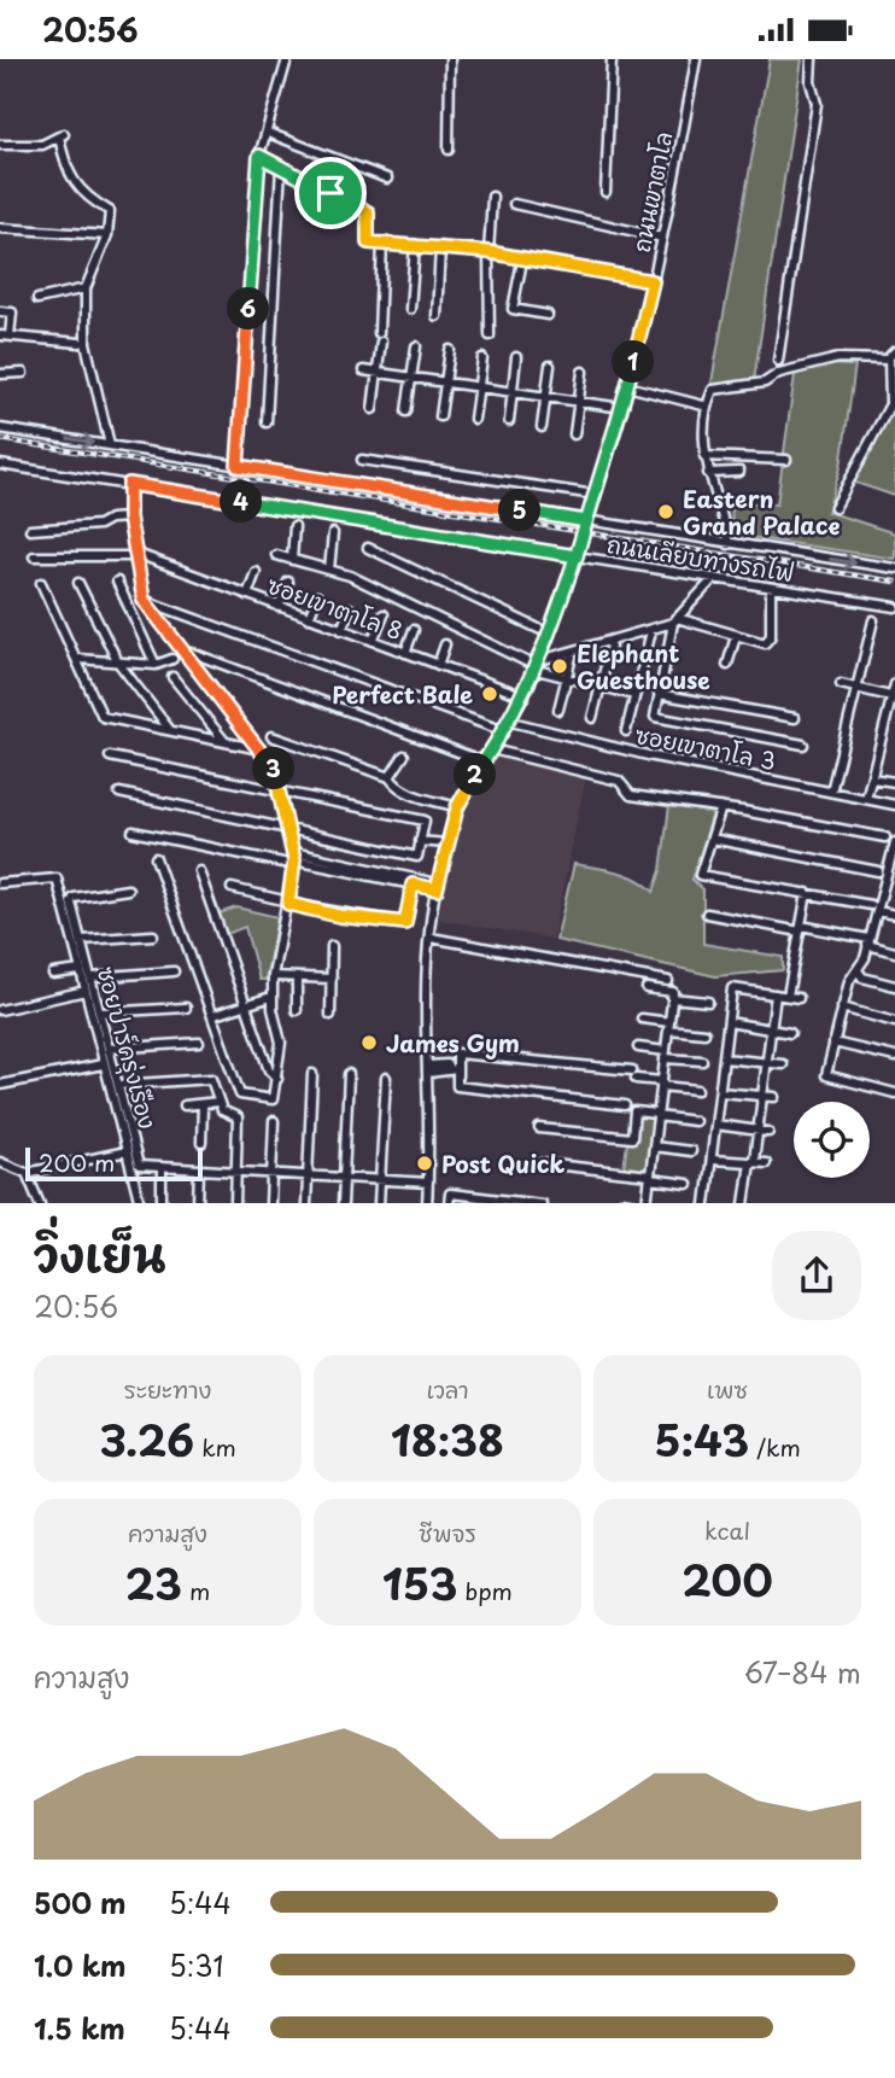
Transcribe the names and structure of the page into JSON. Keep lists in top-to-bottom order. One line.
{"streets":{"street":["ถนนเขาตาโล","ถนนเลียบทางรถไฟ","ซอยเขาตาโล 8","ซอยเขาตาโล 3","ซอยปาร์ครุ่งเรือง"]},"crossings":[["ถนนเขาตาโล","ถนนเลียบทางรถไฟ"],["ถนนเขาตาโล","ซอยเขาตาโล 8"],["ถนนเขาตาโล","ซอยเขาตาโล 3"]],"places":["Eastern Grand Palace","Elephant Guesthouse","Perfect Bale","James Gym","Post Quick"],"scale_bar":"200 m","page":{"status":"20:56","pins":["6","1","4","5","3","2"],"scale":"200 m","heading":["วิ่งเย็น","20:56"],"stats":[["ระยะทาง","3.26 km"],["เวลา","18:38"],["เพซ","5:43 /km"],["ความสูง","23 m"],["ชีพจร","153 bpm"],["kcal","200"]],"chart":["ความสูง","67–84 m"],"list":[{"name":"500 m","note":"5:44"},{"name":"1.0 km","note":"5:31"},{"name":"1.5 km","note":"5:44"}]}}
